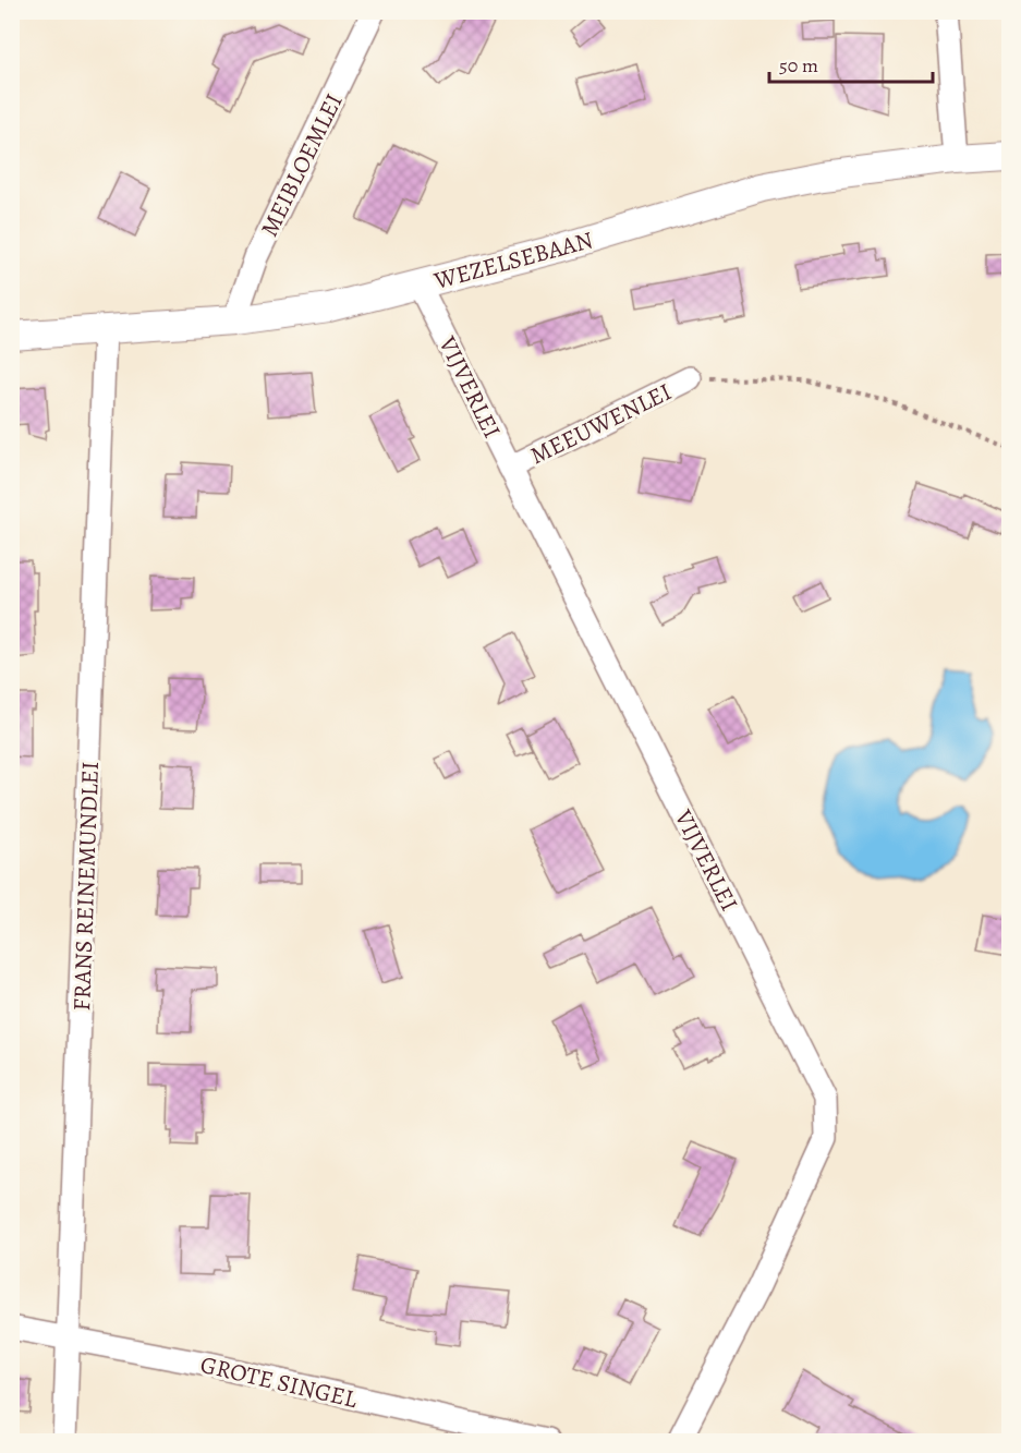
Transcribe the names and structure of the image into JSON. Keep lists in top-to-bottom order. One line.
{"streets":{"street":["MEIBLOEMLEI","WEZELSEBAAN","VIJVERLEI","MEEUWENLEI","FRANS REINEMUNDLEI","GROTE SINGEL"]},"crossings":[["MEIBLOEMLEI","WEZELSEBAAN"],["WEZELSEBAAN","VIJVERLEI"],["WEZELSEBAAN","FRANS REINEMUNDLEI"],["VIJVERLEI","MEEUWENLEI"],["FRANS REINEMUNDLEI","GROTE SINGEL"]],"scale_bar":"50 m"}
